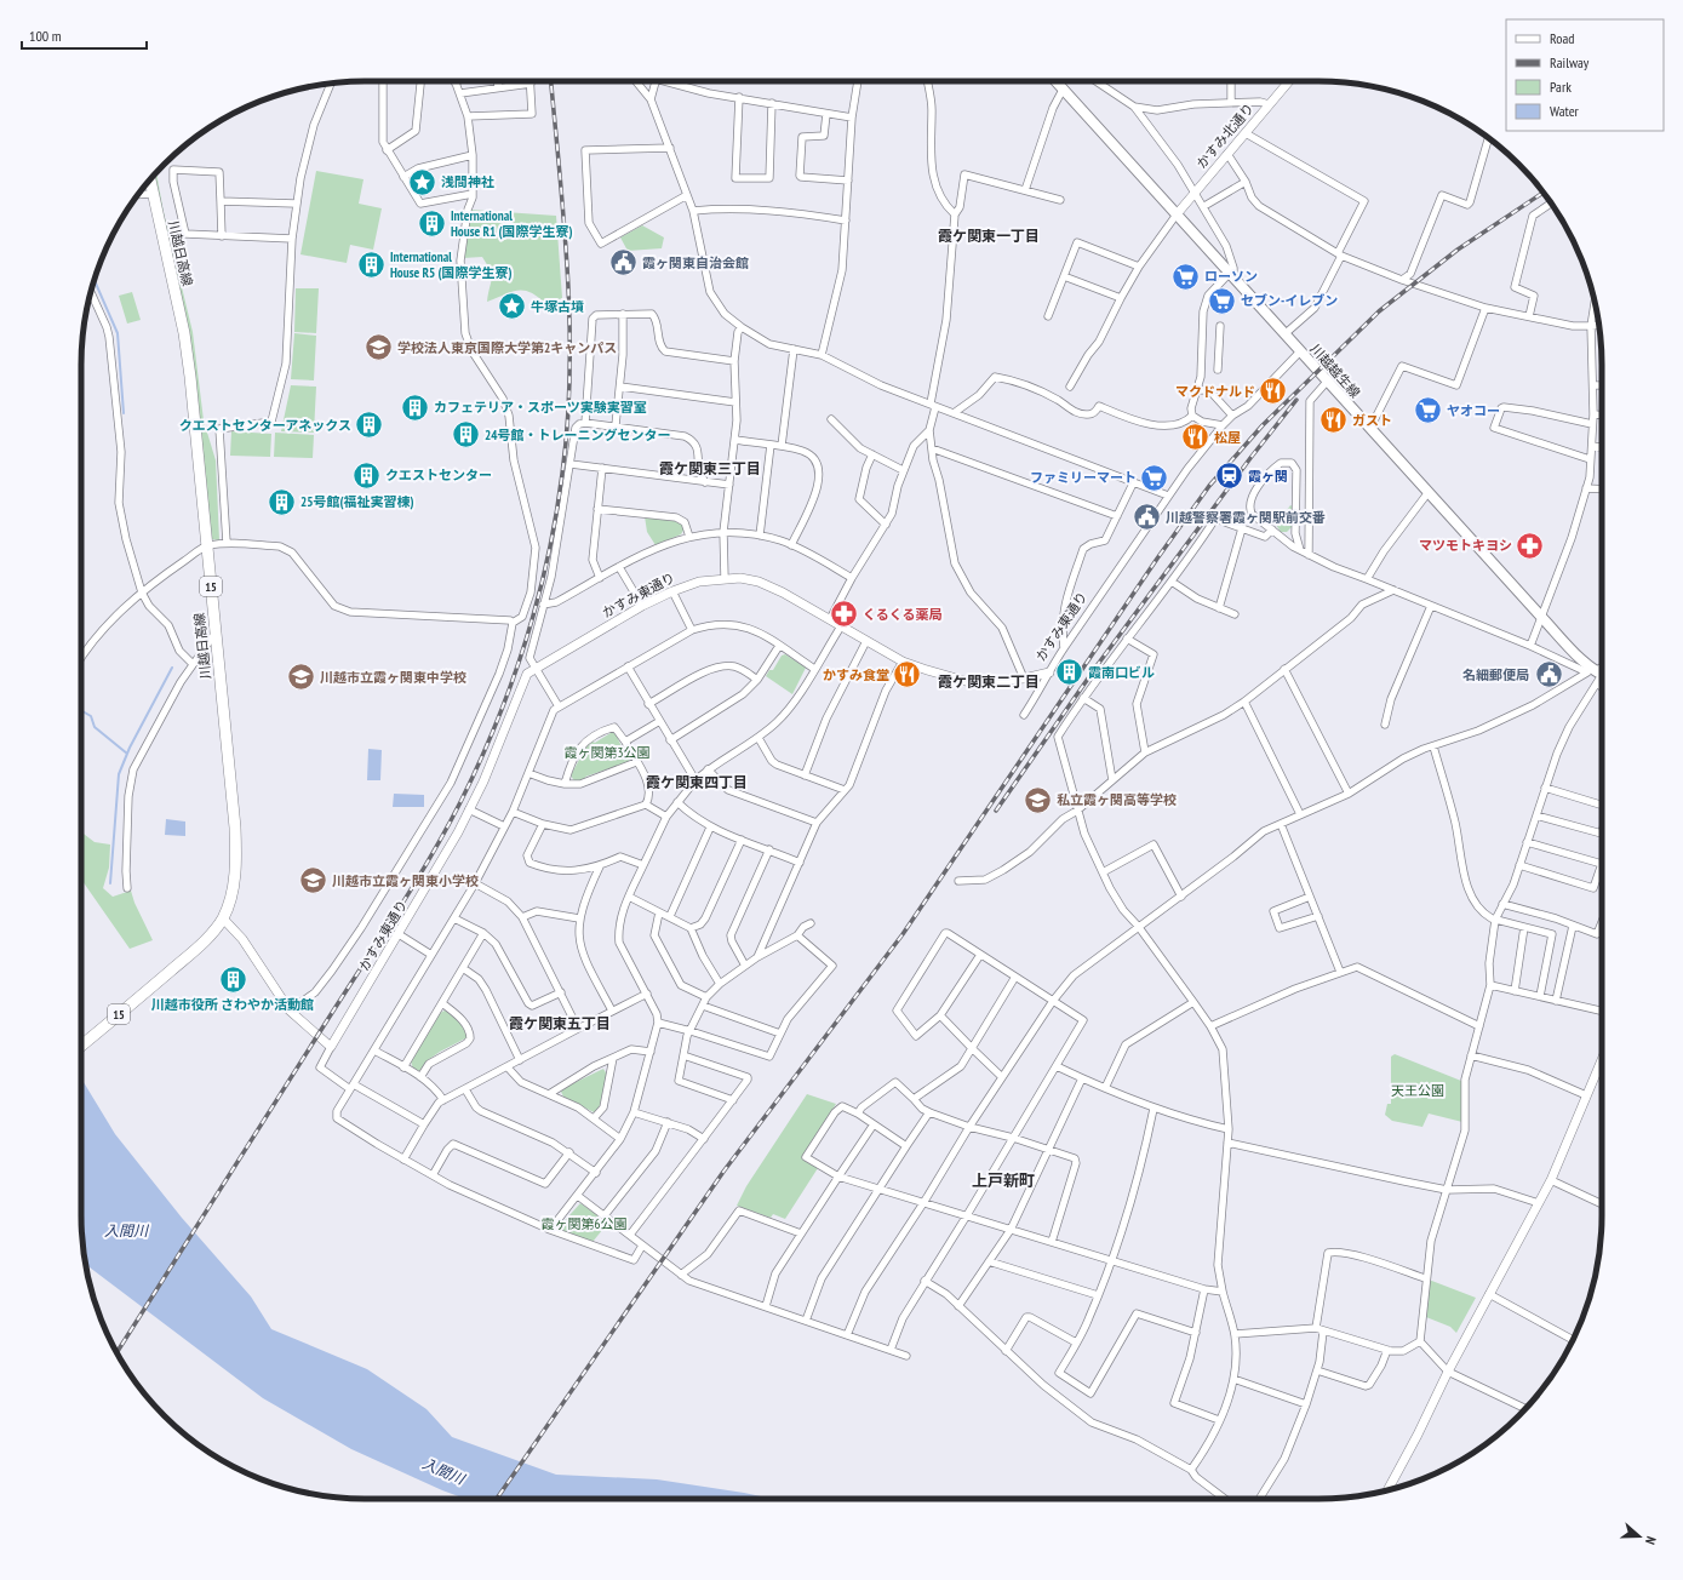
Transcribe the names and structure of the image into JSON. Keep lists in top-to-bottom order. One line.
{"streets":{"main road":["川越日高線","川越越生線","15"],"street":["かすみ北通り","かすみ東通り"]},"crossings":[["かすみ北通り","川越越生線"],["川越越生線","かすみ東通り"]],"districts":["霞ケ関東一丁目","霞ケ関東三丁目","霞ケ関東二丁目","霞ケ関東四丁目","霞ケ関東五丁目","上戸新町"],"water":["入間川"],"parks":["霞ヶ関第3公園","天王公園","霞ヶ関第6公園"],"places":{"place":["浅間神社","牛塚古墳"],"building":["International House R1 (国際学生寮)","International House R5 (国際学生寮)","カフェテリア・スポーツ実験実習室","クエストセンターアネックス","24号館・トレーニングセンター","クエストセンター","25号館(福祉実習棟)","霞南口ビル","川越市役所 さわやか活動館"],"public building":["霞ヶ関東自治会館","川越警察署霞ヶ関駅前交番","名細郵便局"],"supermarket":["ローソン","セブン-イレブン","ヤオコー","ファミリーマート"],"school or university":["学校法人東京国際大学第2キャンパス","川越市立霞ヶ関東中学校","私立霞ヶ関高等学校","川越市立霞ヶ関東小学校"],"restaurant":["マクドナルド","ガスト","松屋","かすみ食堂"],"station":["霞ヶ関"],"pharmacy":["マツモトキヨシ","くるくる薬局"]},"legend":["Road","Railway","Park","Water"],"scale_bar":"100 m","north":"right"}
